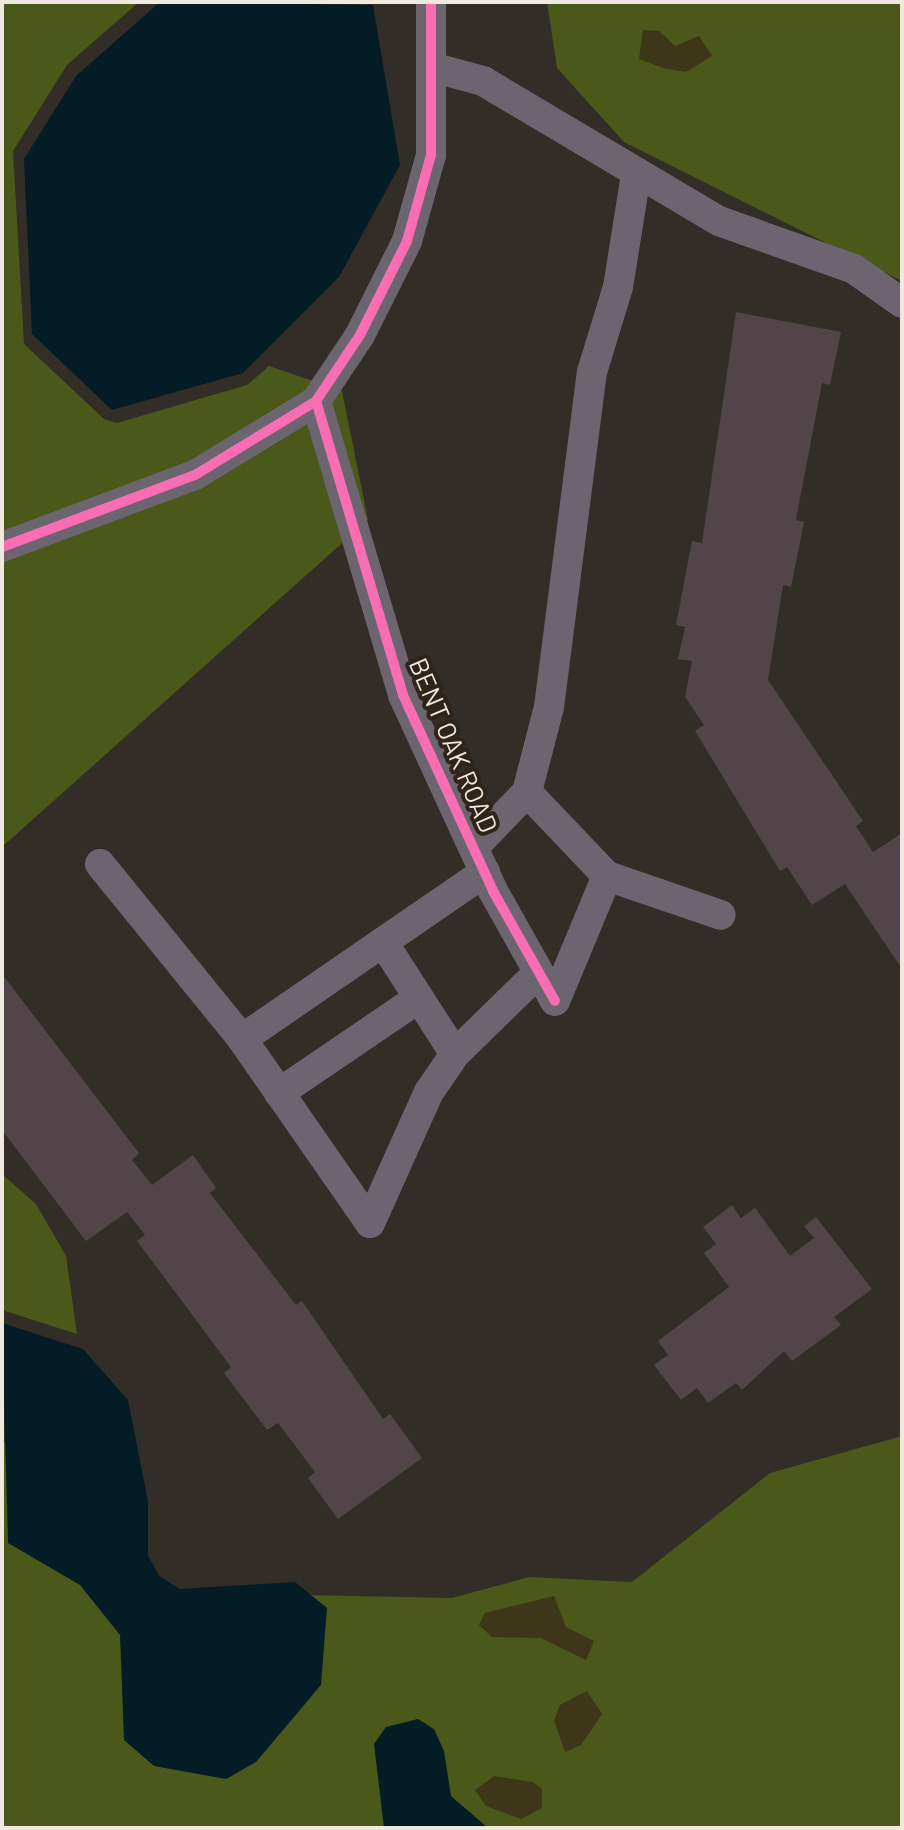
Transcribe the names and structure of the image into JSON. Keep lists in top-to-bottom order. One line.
{"streets":{"street":["BENT OAK ROAD"]}}
